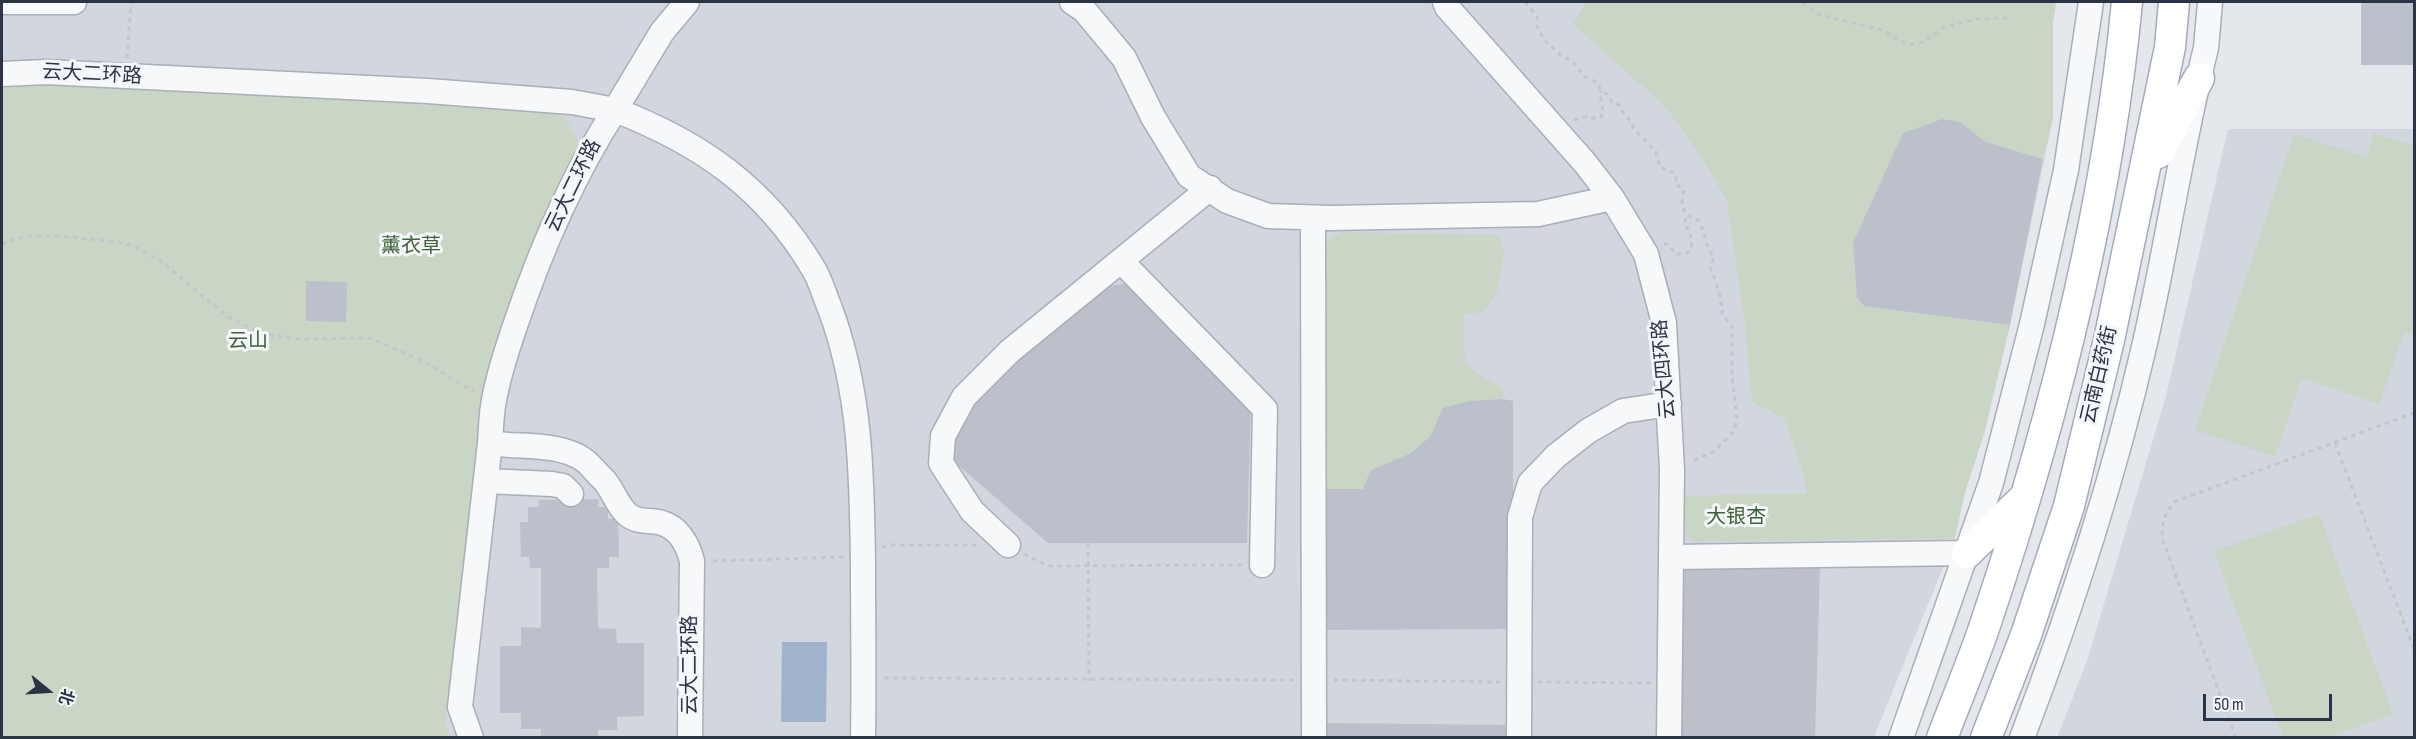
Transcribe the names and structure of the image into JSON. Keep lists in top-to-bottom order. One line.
{"streets":{"main road":["云南白药街"],"street":["云大二环路","云大四环路"]},"parks":["薰衣草","云山","大银杏"],"scale_bar":"50 m","north":"right"}
